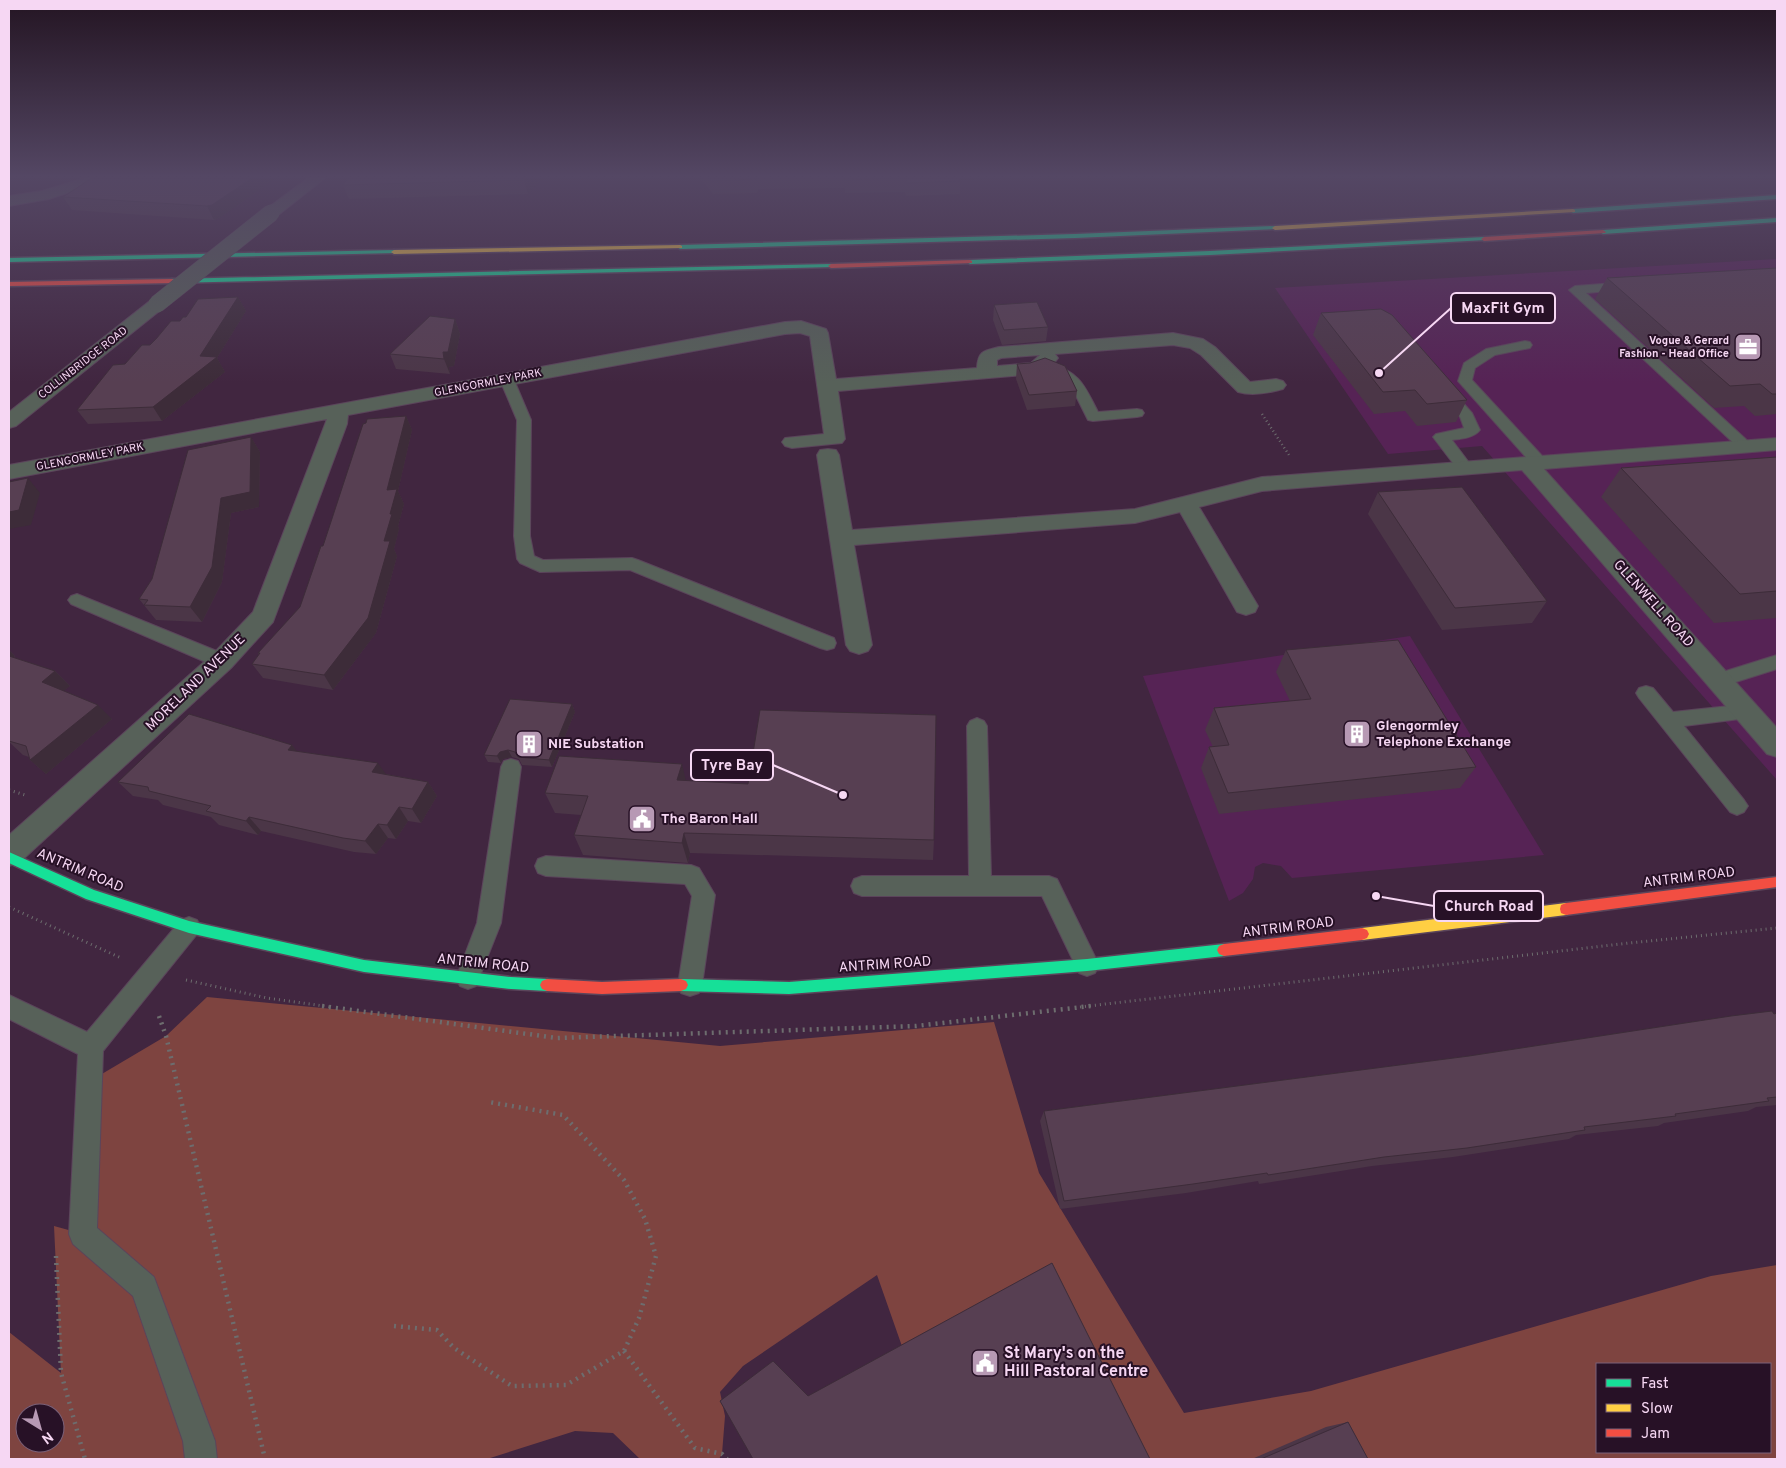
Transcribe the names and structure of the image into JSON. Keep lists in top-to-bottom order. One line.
{"streets":{"main road":["ANTRIM ROAD"],"street":["COLLINBRIDGE ROAD","GLENGORMLEY PARK","GLENWELL ROAD","MORELAND AVENUE"]},"crossings":[["GLENGORMLEY PARK","MORELAND AVENUE"],["MORELAND AVENUE","ANTRIM ROAD"]],"places":{"office":["Vogue & Gerard Fashion - Head Office"],"other":["MaxFit Gym","Tyre Bay","Church Road"],"building":["Glengormley Telephone Exchange","NIE Substation"],"public building":["The Baron Hall","St Mary's on the Hill Pastoral Centre"]},"legend":["Fast","Slow","Jam"],"north":"bottom right"}
